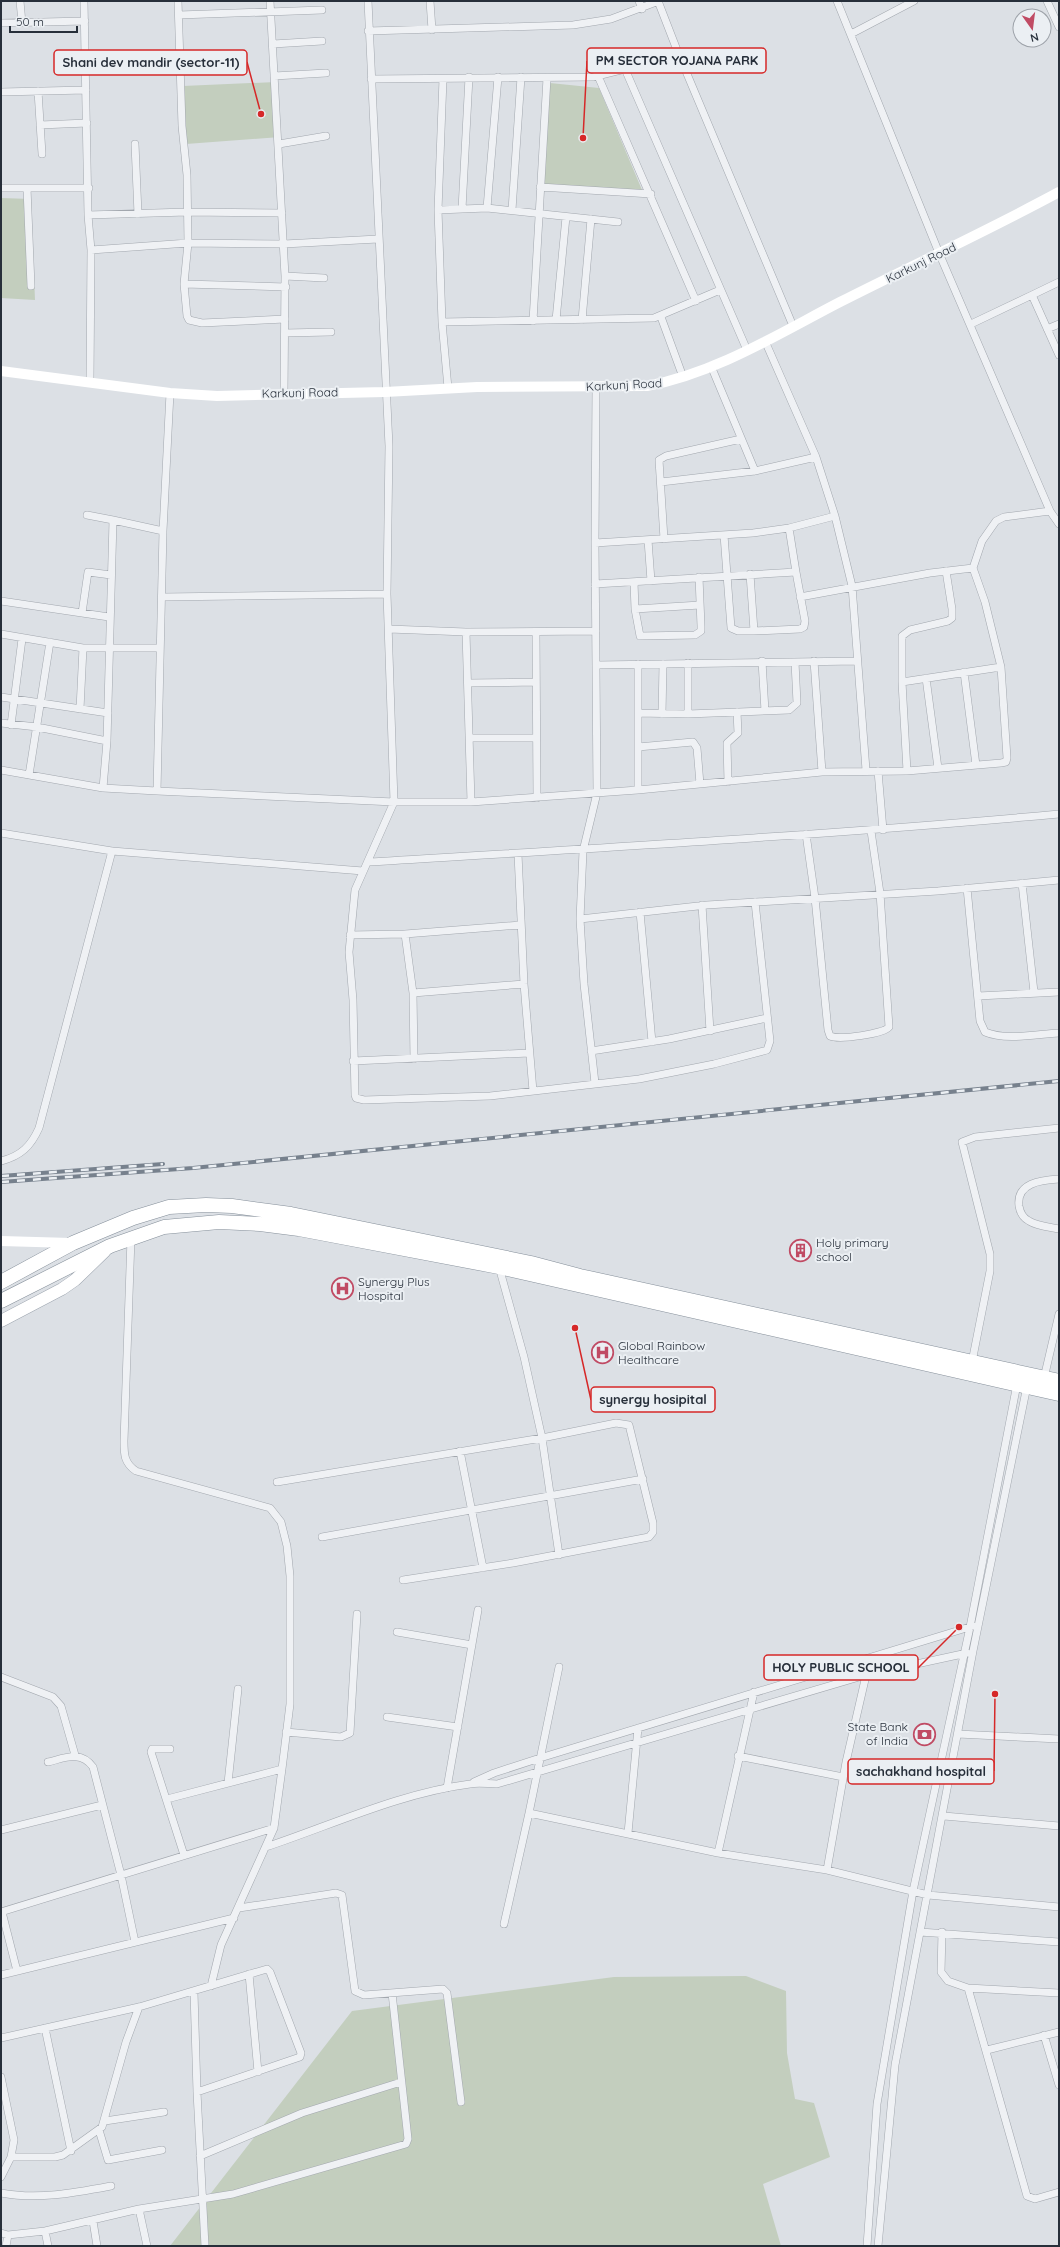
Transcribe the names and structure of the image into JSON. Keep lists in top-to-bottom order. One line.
{"streets":{"street":["Karkunj Road"]},"places":{"other":["Shani dev mandir (sector-11)","PM SECTOR YOJANA PARK","synergy hosipital","HOLY PUBLIC SCHOOL","sachakhand hospital"],"building":["Holy primary school"],"hospital":["Synergy Plus Hospital","Global Rainbow Healthcare"],"bank":["State Bank of India"]},"scale_bar":"50 m","north":"bottom"}
